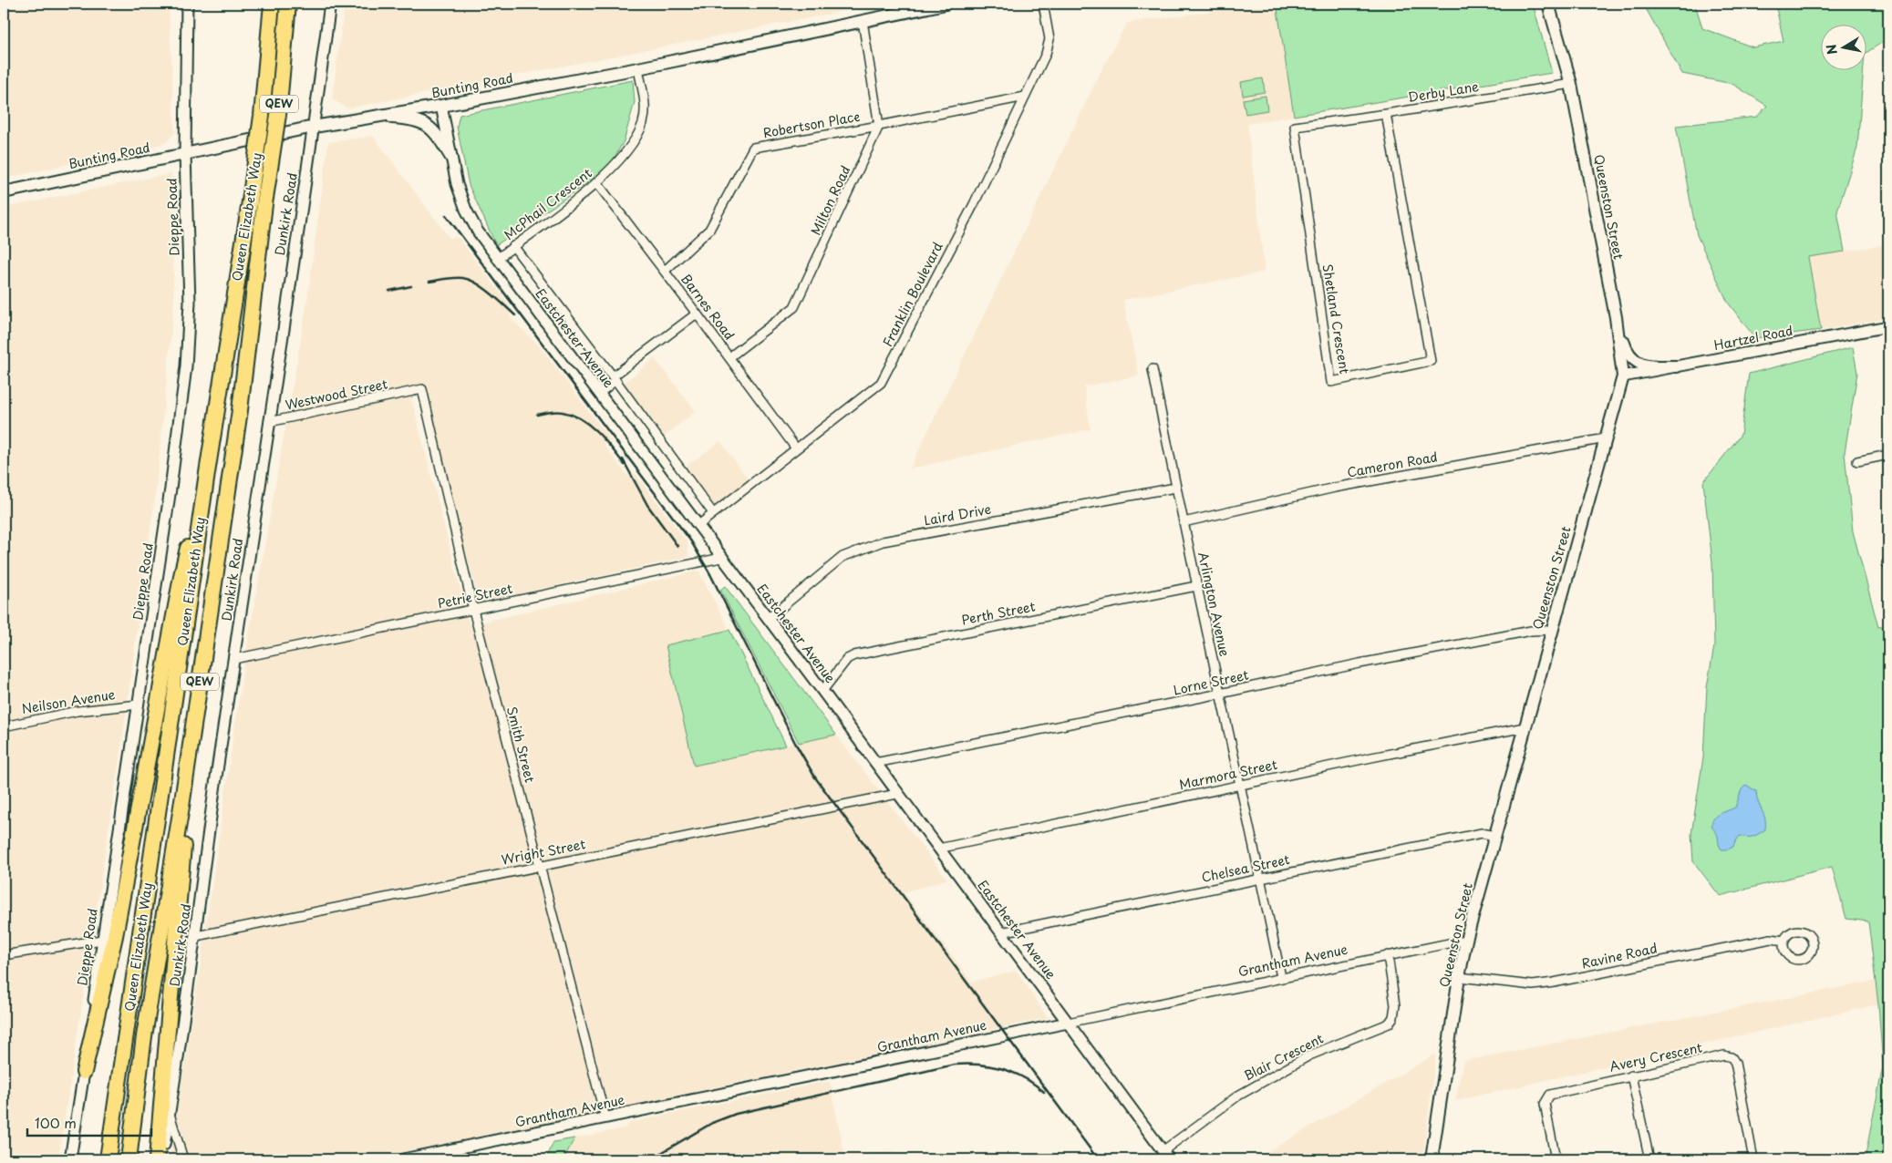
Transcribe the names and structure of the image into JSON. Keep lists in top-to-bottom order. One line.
{"streets":{"highway":["QEW","Queen Elizabeth Way"],"main road":["Bunting Road","Queenston Street"],"street":["Derby Lane","Robertson Place","Milton Road","McPhail Crescent","Dunkirk Road","Dieppe Road","Franklin Boulevard","Barnes Road","Shetland Crescent","Eastchester Avenue","Hartzel Road","Westwood Street","Cameron Road","Laird Drive","Petrie Street","Arlington Avenue","Perth Street","Lorne Street","Neilson Avenue","Smith Street","Marmora Street","Wright Street","Chelsea Street","Ravine Road","Grantham Avenue","Blair Crescent","Avery Crescent"]},"crossings":[["Bunting Road","McPhail Crescent"],["Bunting Road","Dunkirk Road"],["Bunting Road","Dieppe Road"],["Bunting Road","Eastchester Avenue"],["Derby Lane","Queenston Street"],["Derby Lane","Shetland Crescent"],["Robertson Place","Milton Road"],["Robertson Place","Franklin Boulevard"],["Robertson Place","Barnes Road"],["Milton Road","Barnes Road"],["McPhail Crescent","Barnes Road"],["McPhail Crescent","Eastchester Avenue"],["Queenston Street","Hartzel Road"],["Queenston Street","Cameron Road"],["Queenston Street","Lorne Street"],["Queenston Street","Marmora Street"],["Queenston Street","Chelsea Street"],["Queenston Street","Ravine Road"],["Queenston Street","Grantham Avenue"],["Dunkirk Road","Westwood Street"],["Dunkirk Road","Petrie Street"],["Dunkirk Road","Wright Street"],["Dieppe Road","Neilson Avenue"],["Franklin Boulevard","Barnes Road"],["Franklin Boulevard","Eastchester Avenue"],["Eastchester Avenue","Laird Drive"],["Eastchester Avenue","Petrie Street"],["Eastchester Avenue","Perth Street"],["Eastchester Avenue","Lorne Street"],["Eastchester Avenue","Marmora Street"],["Eastchester Avenue","Wright Street"],["Eastchester Avenue","Chelsea Street"],["Eastchester Avenue","Grantham Avenue"],["Eastchester Avenue","Blair Crescent"],["Westwood Street","Smith Street"],["Cameron Road","Arlington Avenue"],["Laird Drive","Arlington Avenue"],["Petrie Street","Smith Street"],["Arlington Avenue","Perth Street"],["Arlington Avenue","Lorne Street"],["Arlington Avenue","Marmora Street"],["Arlington Avenue","Chelsea Street"],["Arlington Avenue","Grantham Avenue"],["Smith Street","Wright Street"],["Smith Street","Grantham Avenue"],["Grantham Avenue","Blair Crescent"]],"scale_bar":"100 m","north":"left"}
